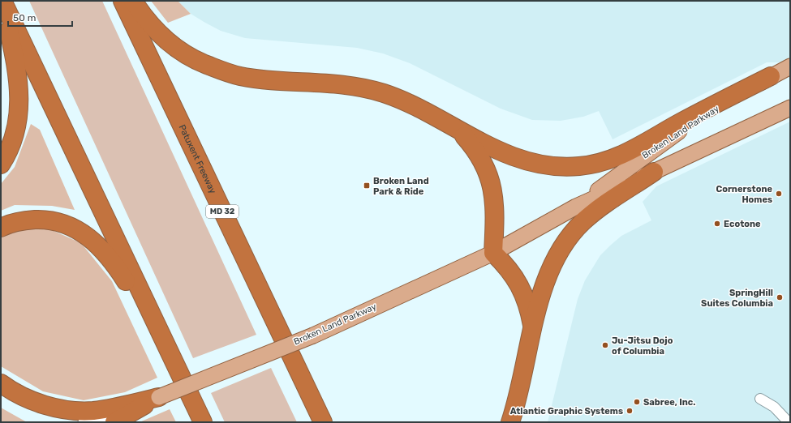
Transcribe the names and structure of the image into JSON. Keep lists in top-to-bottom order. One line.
{"streets":{"highway":["Patuxent Freeway","MD 32"],"main road":["Broken Land Parkway"]},"places":{"transit":["Broken Land Park & Ride"],"other":["Cornerstone Homes","Ecotone","SpringHill Suites Columbia","Ju-Jitsu Dojo of Columbia","Sabree, Inc.","Atlantic Graphic Systems"]},"scale_bar":"50 m"}
